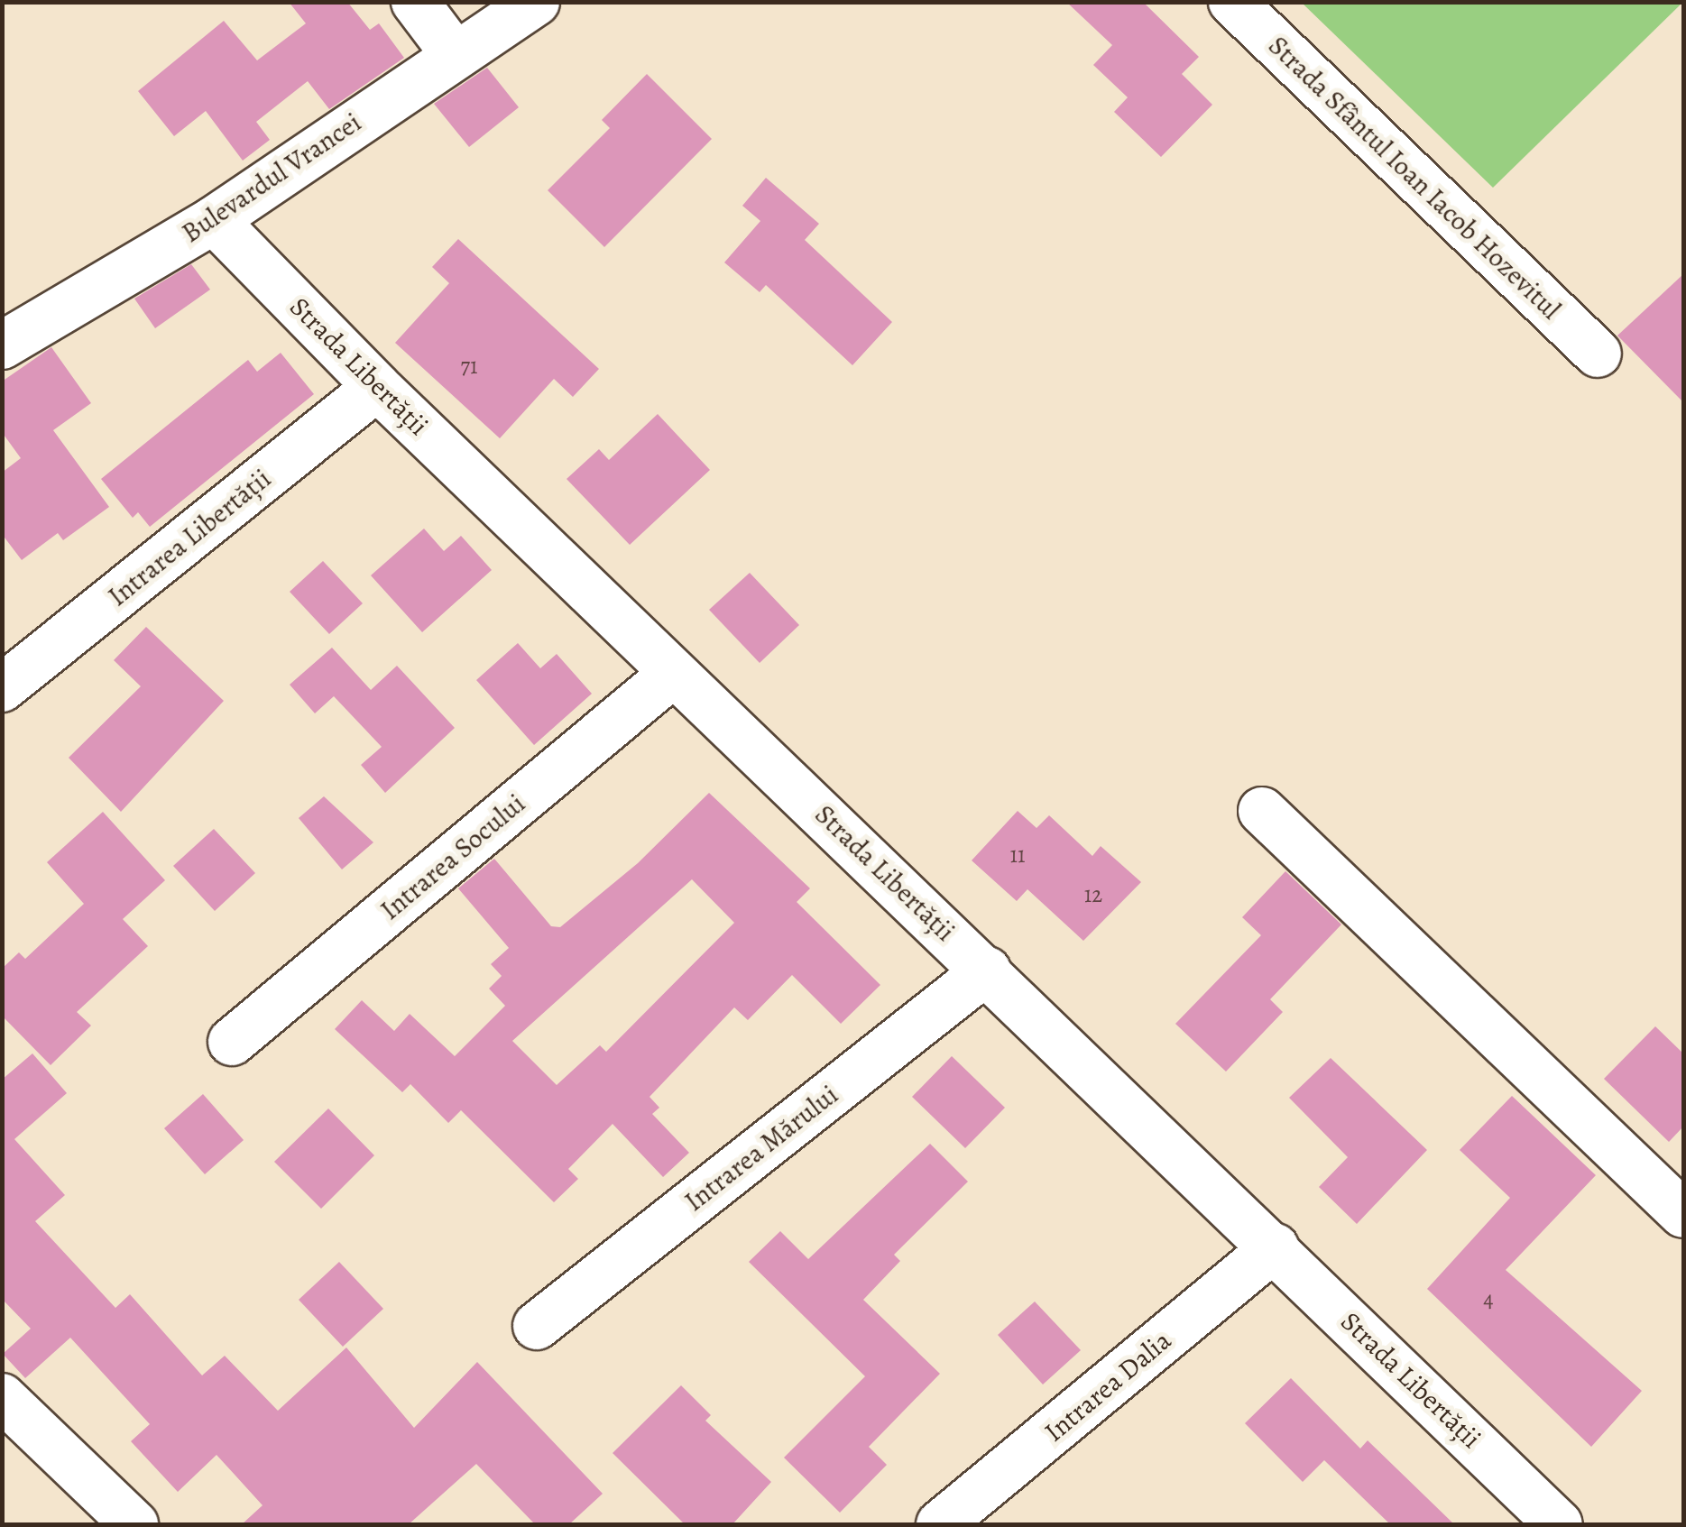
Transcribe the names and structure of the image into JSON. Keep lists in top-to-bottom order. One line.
{"streets":{"street":["Bulevardul Vrancei","Strada Sfântul Ioan Iacob Hozevitul","Strada Libertății","Intrarea Libertății","Intrarea Socului","Intrarea Mărului","Intrarea Dalia"]},"crossings":[["Bulevardul Vrancei","Strada Libertății"],["Strada Libertății","Intrarea Libertății"],["Strada Libertății","Intrarea Socului"],["Strada Libertății","Intrarea Mărului"],["Strada Libertății","Intrarea Dalia"]],"house_numbers":["71","11","12","4"]}
